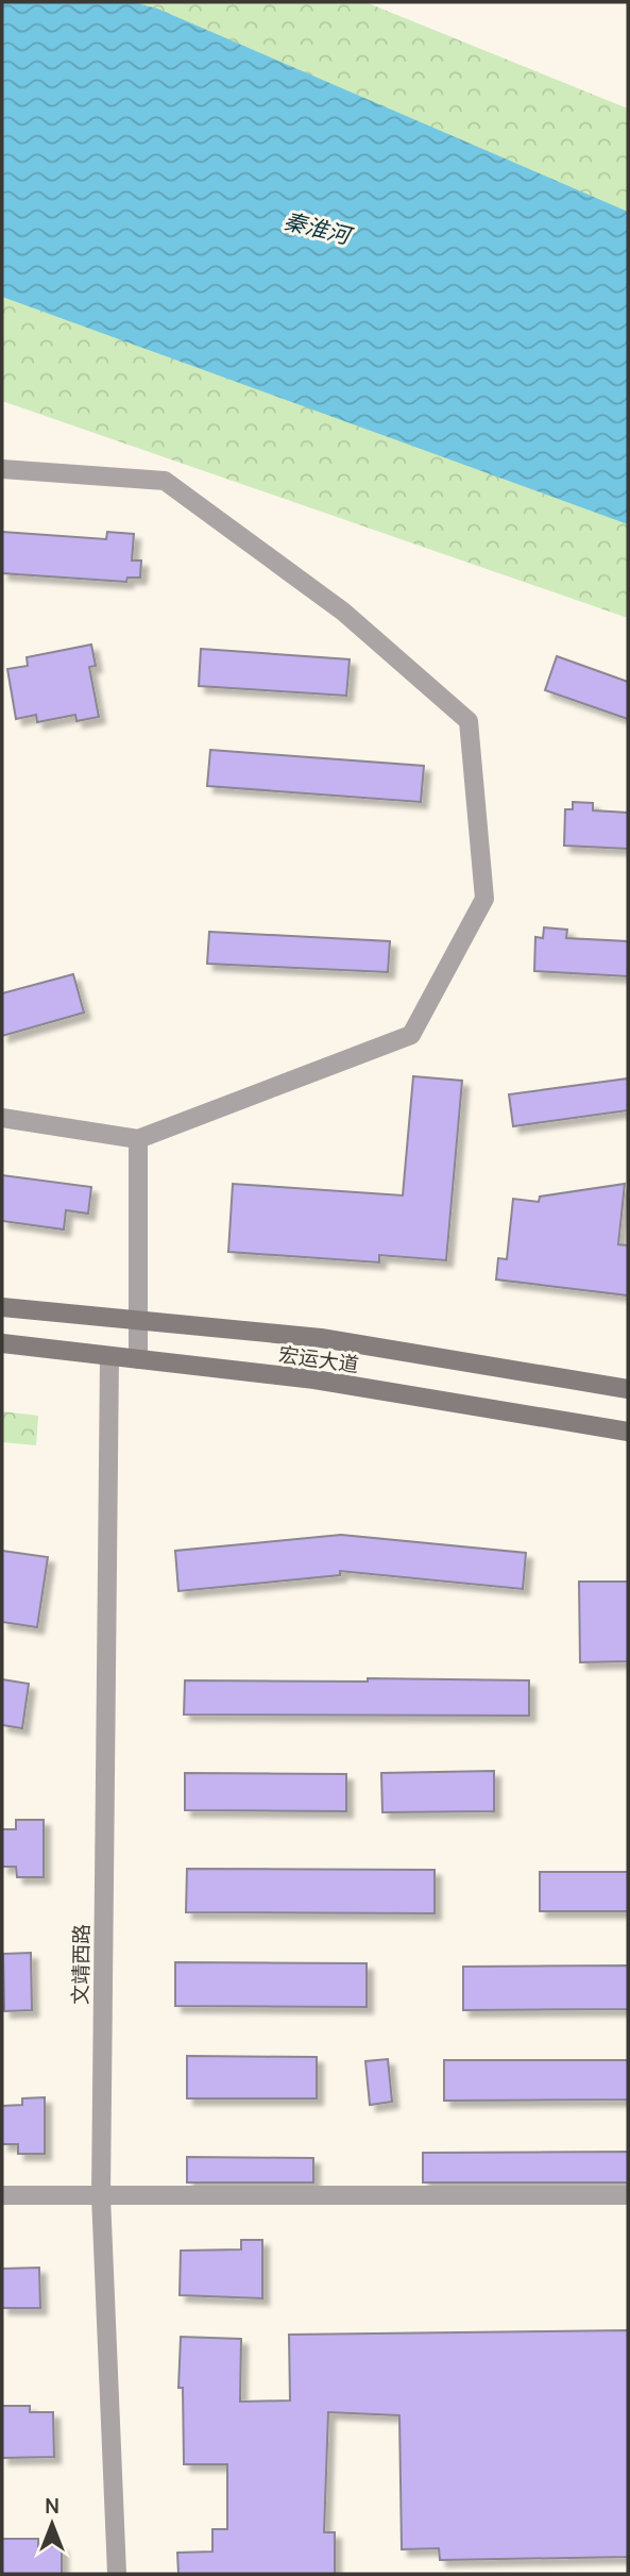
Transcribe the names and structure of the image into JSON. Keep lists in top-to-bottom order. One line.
{"streets":{"main road":["宏运大道"],"street":["文靖西路"]},"crossings":[["宏运大道","文靖西路"]],"water":["秦淮河"],"north":"top"}
